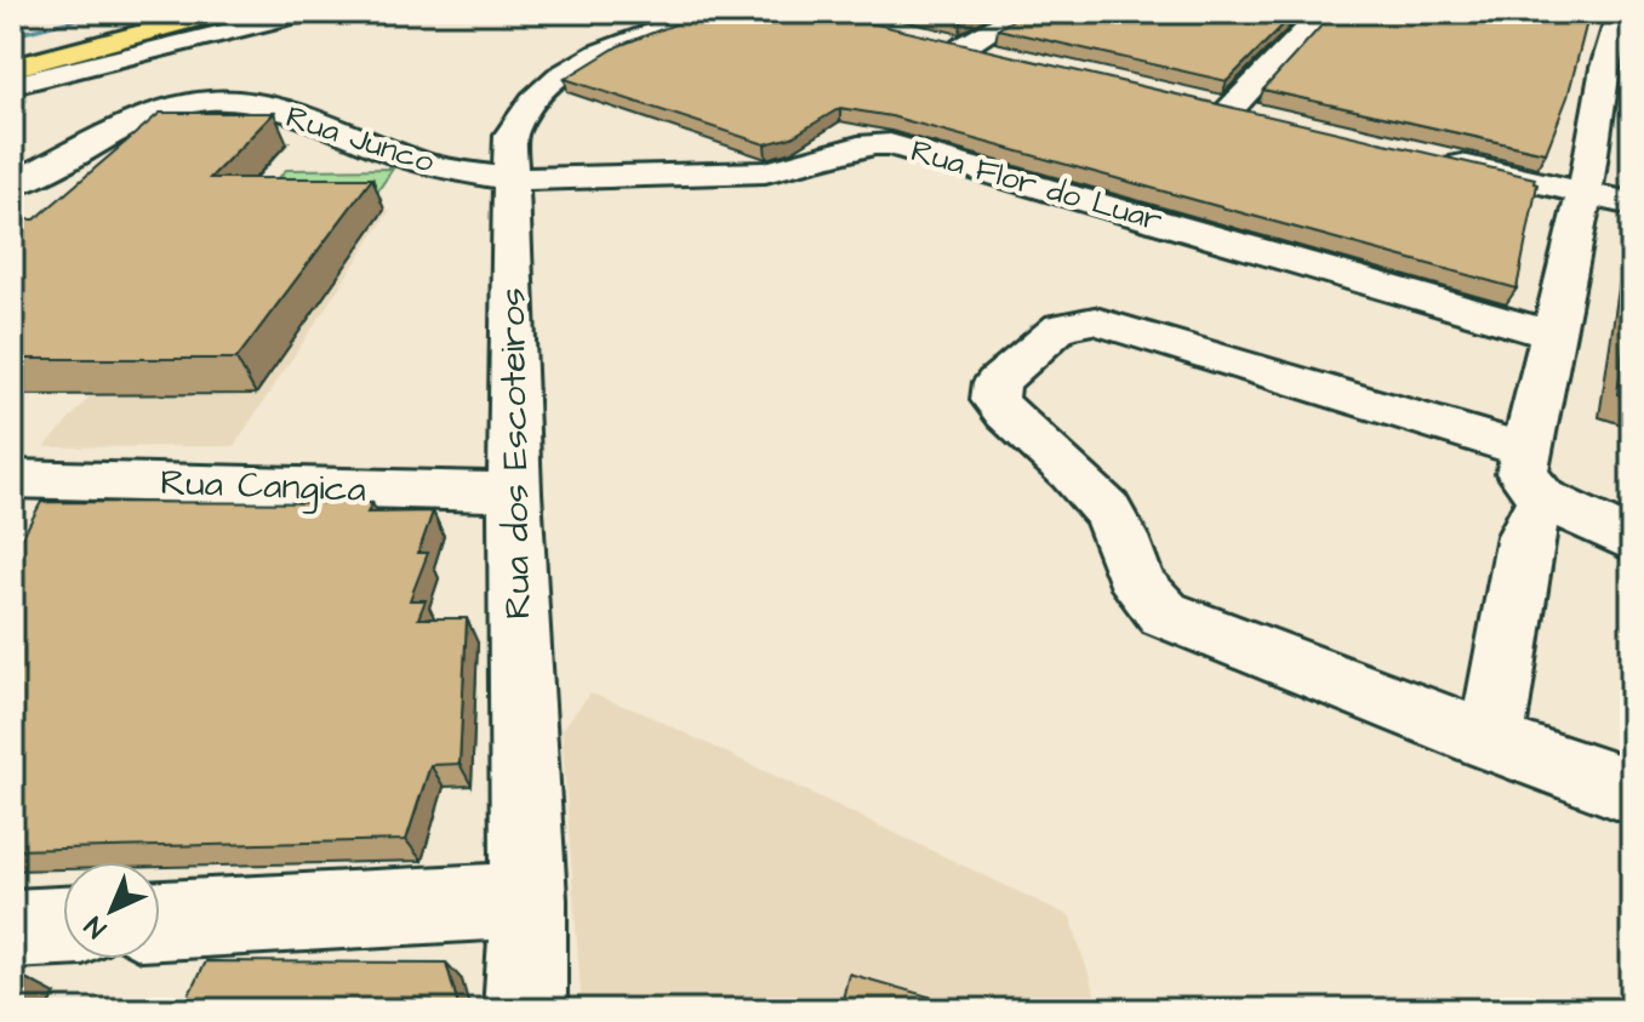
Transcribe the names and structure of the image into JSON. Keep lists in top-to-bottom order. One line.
{"streets":{"street":["Rua Junco","Rua Flor do Luar","Rua dos Escoteiros","Rua Cangica"]},"crossings":[["Rua Junco","Rua Flor do Luar"],["Rua Junco","Rua dos Escoteiros"],["Rua Flor do Luar","Rua dos Escoteiros"],["Rua dos Escoteiros","Rua Cangica"]],"north":"bottom left"}
